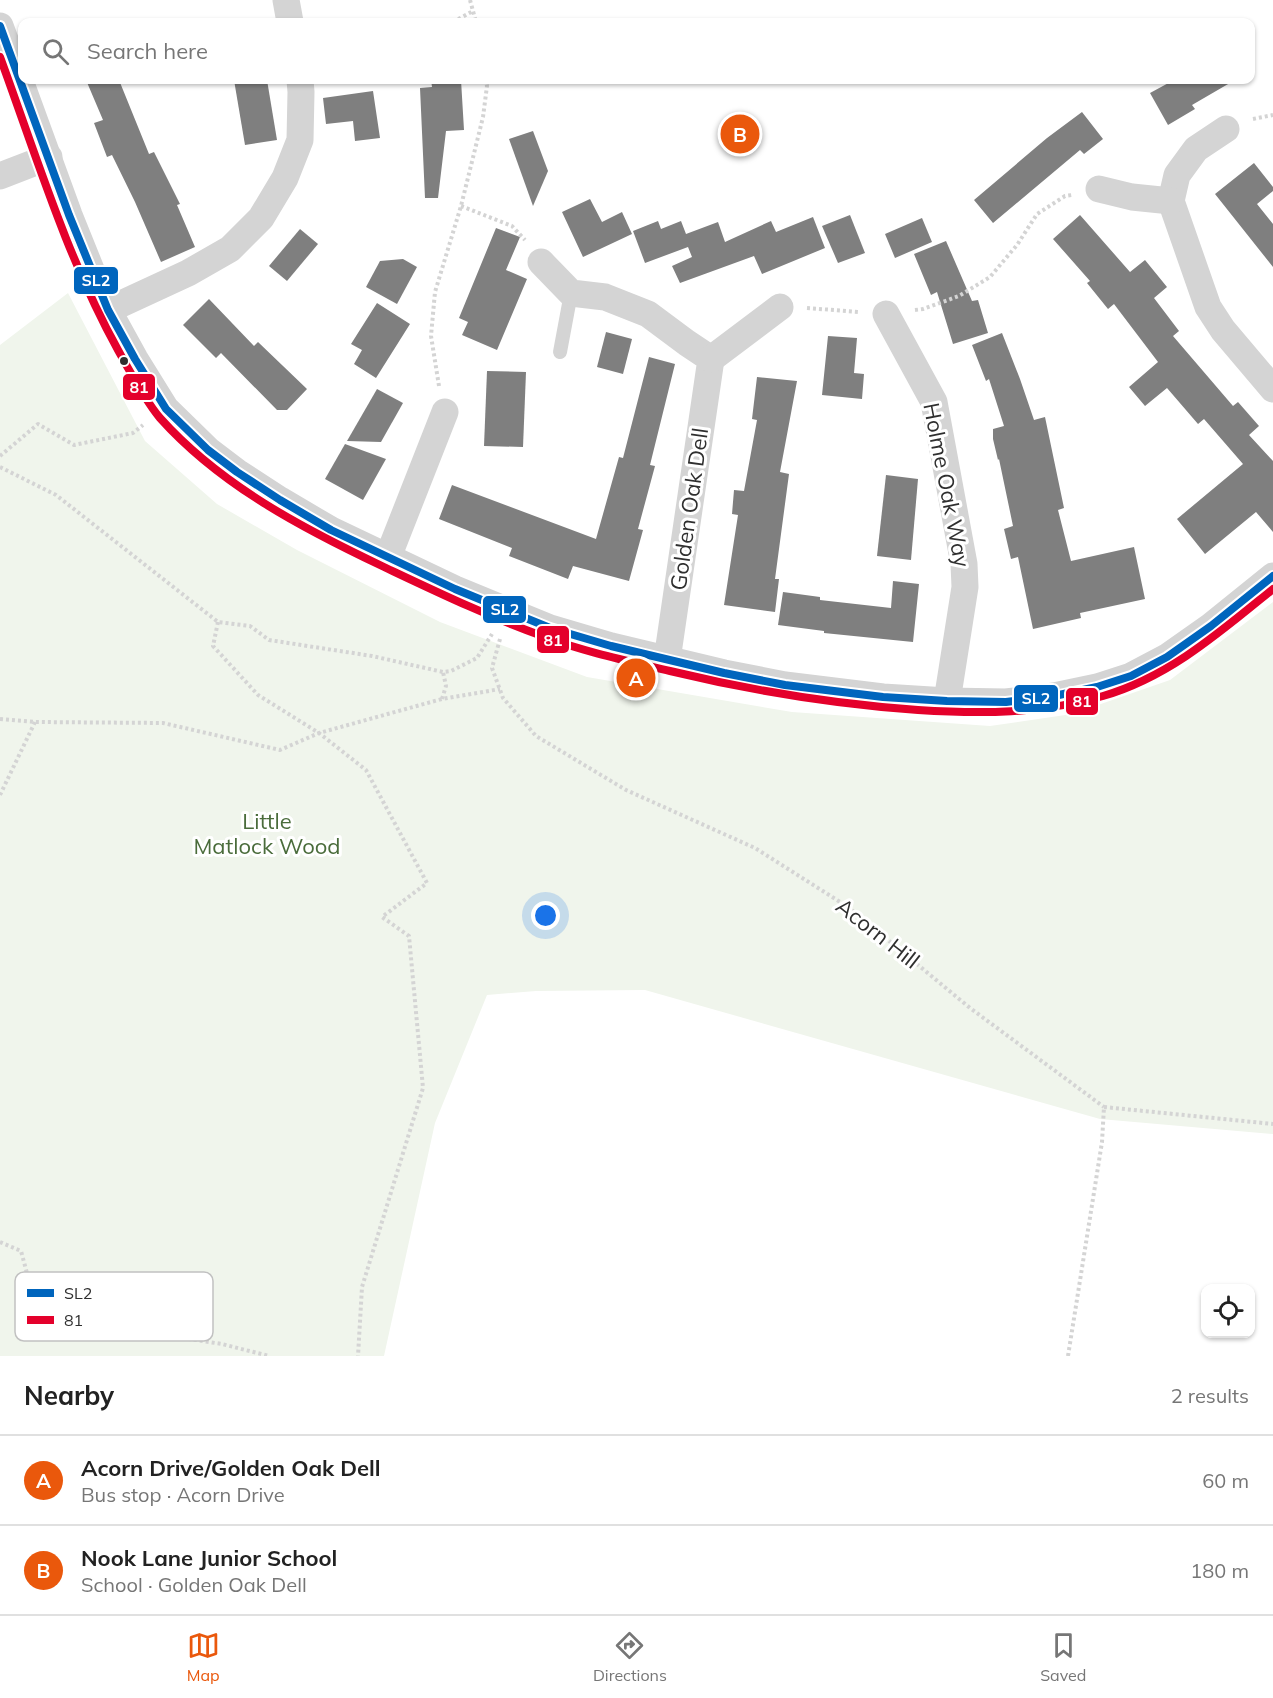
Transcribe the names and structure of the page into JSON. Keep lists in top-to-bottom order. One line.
{"streets":{"street":["Holme Oak Way","Golden Oak Dell"],"path":["Acorn Hill"]},"parks":["Little Matlock Wood"],"lines":["transit line SL2","transit line 81"],"legend":["SL2","81"],"page":{"search":"Search here","pins":["B","A"],"heading":["Nearby","2 results"],"list":[{"mark":"A","name":"Acorn Drive/Golden Oak Dell","note":"Bus stop · Acorn Drive","value":"60 m"},{"mark":"B","name":"Nook Lane Junior School","note":"School · Golden Oak Dell","value":"180 m"}],"nav":["Map","Directions","Saved"]}}
